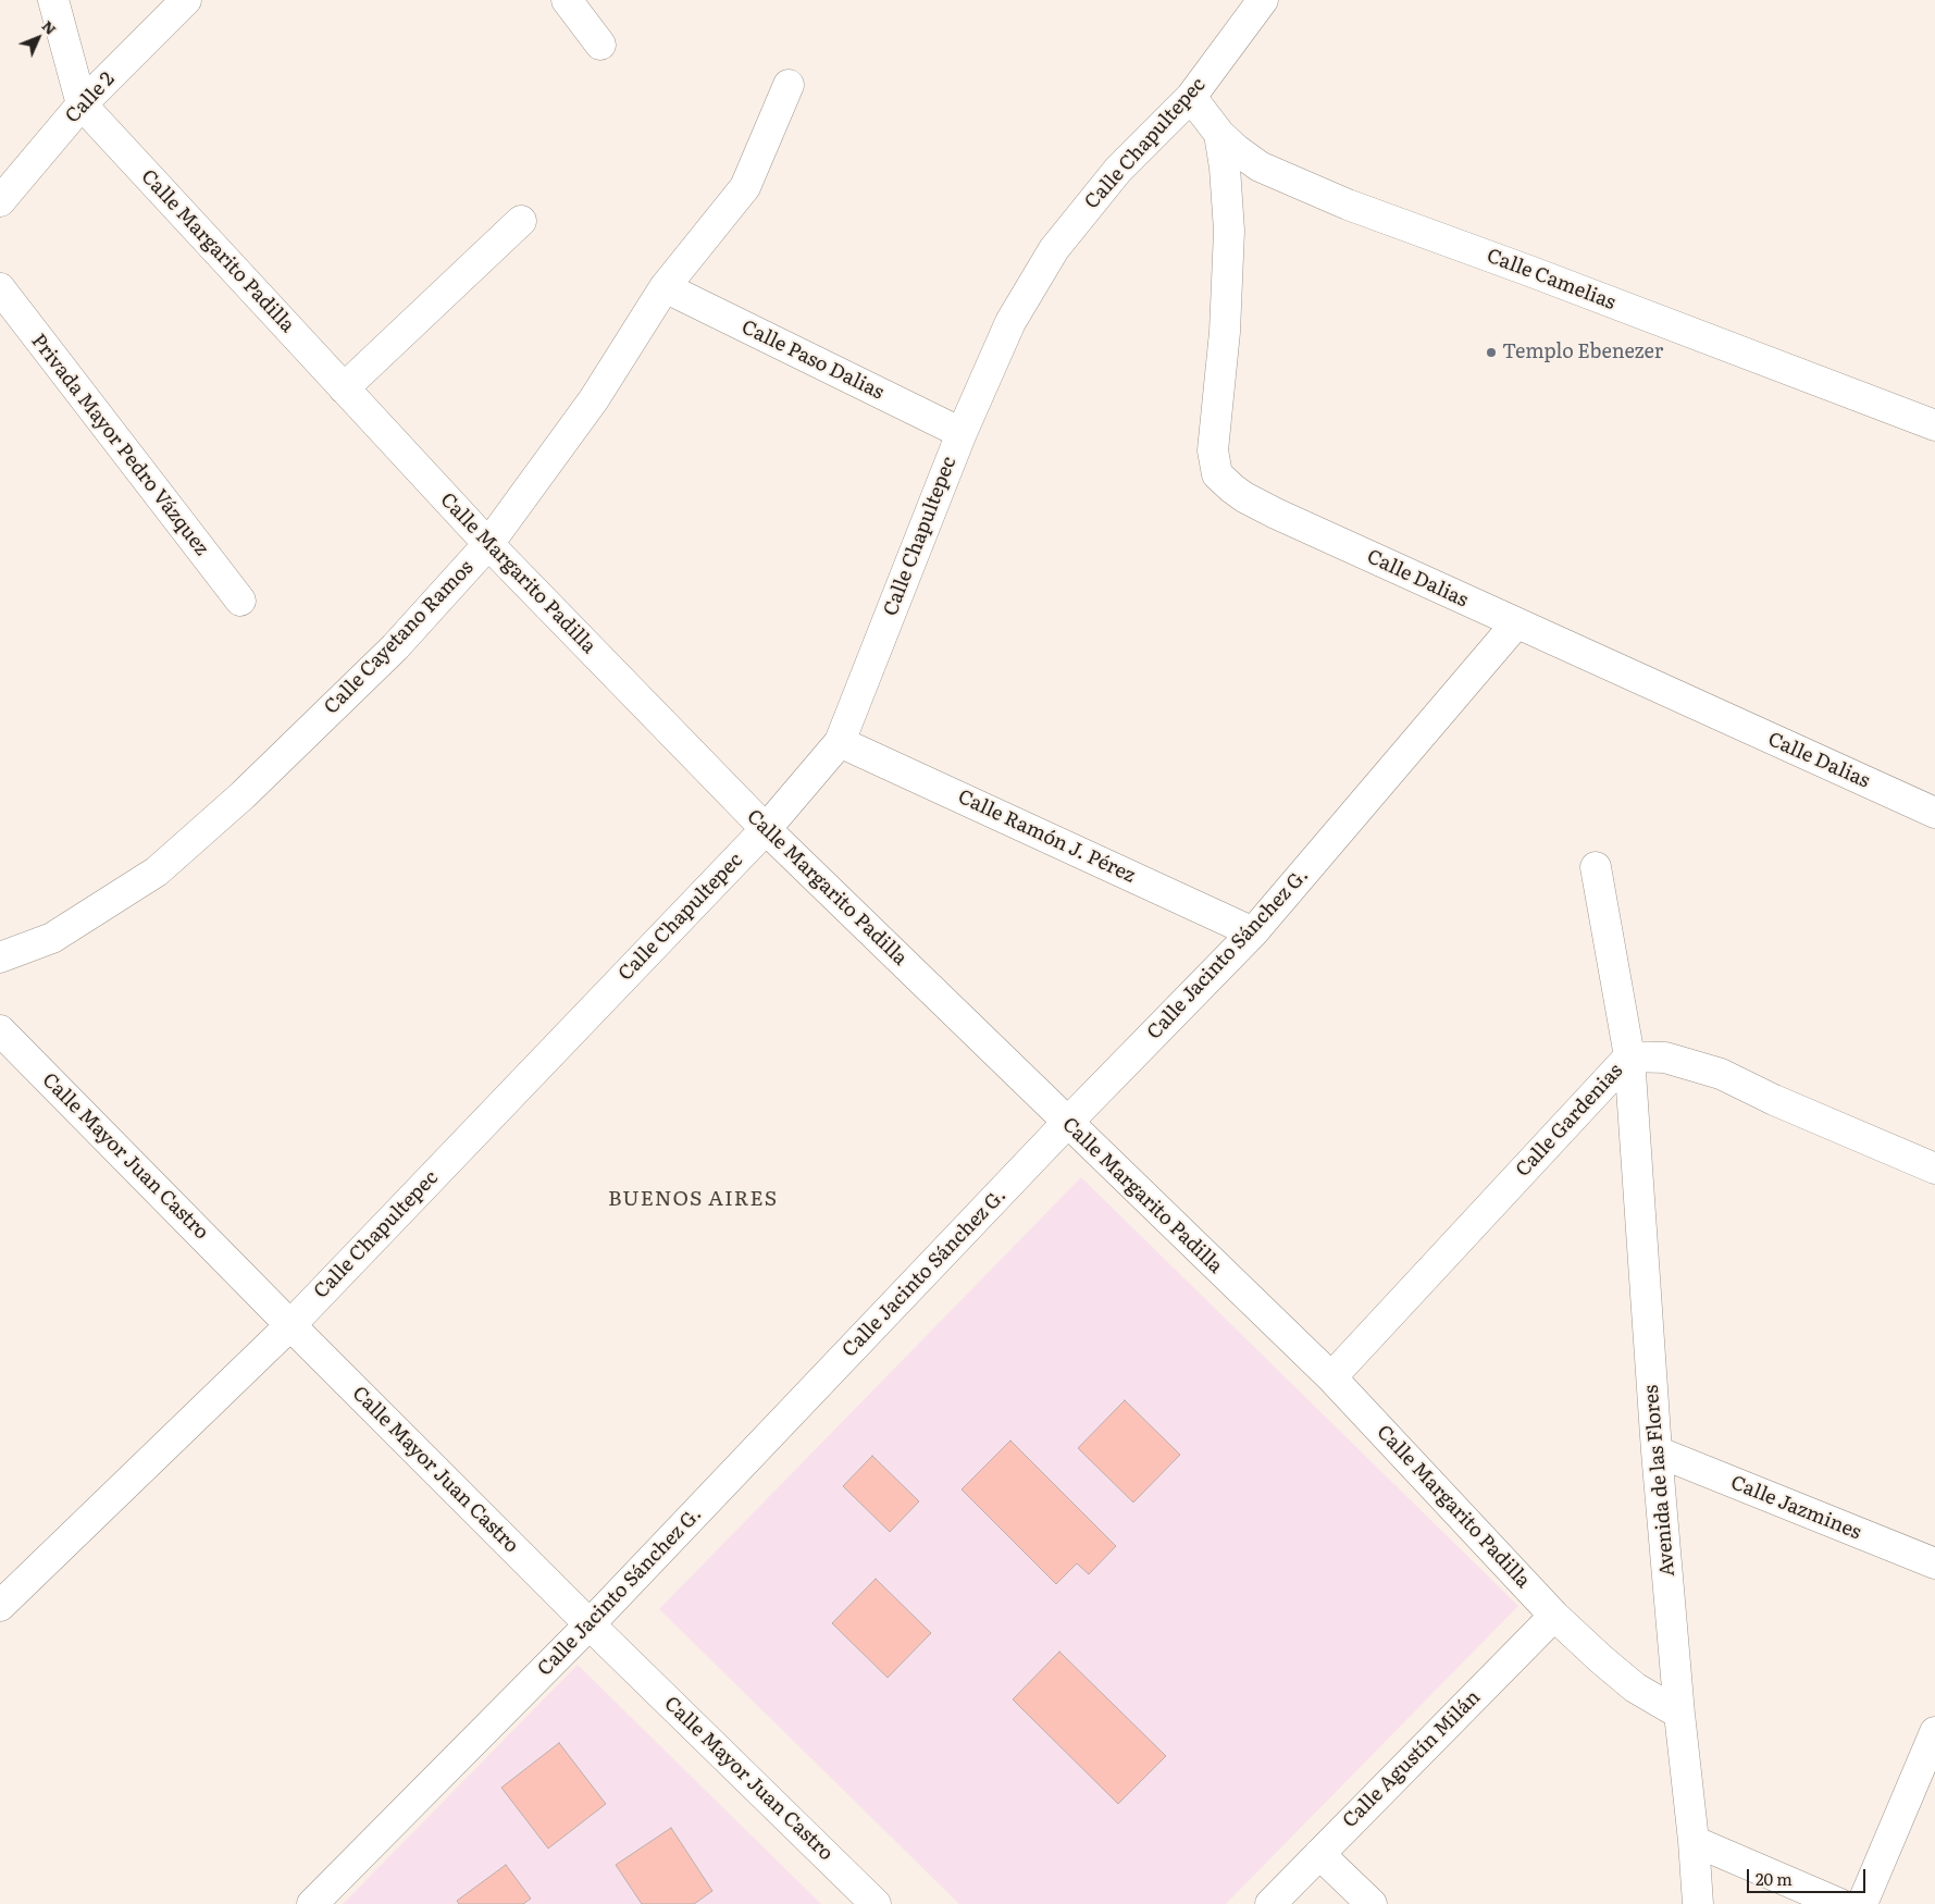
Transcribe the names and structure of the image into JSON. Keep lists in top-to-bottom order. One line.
{"streets":{"street":["Calle 2","Calle Chapultepec","Calle Margarito Padilla","Calle Camelias","Calle Paso Dalias","Privada Mayor Pedro Vázquez","Calle Dalias","Calle Cayetano Ramos","Calle Ramón J. Pérez","Calle Jacinto Sánchez G.","Calle Gardenias","Calle Mayor Juan Castro","Avenida de las Flores","Calle Jazmines","Calle Agustín Milán"]},"crossings":[["Calle 2","Calle Margarito Padilla"],["Calle Chapultepec","Calle Margarito Padilla"],["Calle Chapultepec","Calle Camelias"],["Calle Chapultepec","Calle Paso Dalias"],["Calle Chapultepec","Calle Ramón J. Pérez"],["Calle Chapultepec","Calle Mayor Juan Castro"],["Calle Margarito Padilla","Calle Cayetano Ramos"],["Calle Margarito Padilla","Calle Jacinto Sánchez G."],["Calle Margarito Padilla","Calle Gardenias"],["Calle Margarito Padilla","Avenida de las Flores"],["Calle Margarito Padilla","Calle Agustín Milán"],["Calle Camelias","Calle Dalias"],["Calle Paso Dalias","Calle Cayetano Ramos"],["Calle Dalias","Calle Jacinto Sánchez G."],["Calle Ramón J. Pérez","Calle Jacinto Sánchez G."],["Calle Jacinto Sánchez G.","Calle Mayor Juan Castro"],["Calle Gardenias","Avenida de las Flores"],["Avenida de las Flores","Calle Jazmines"]],"districts":["BUENOS AIRES"],"places":["Templo Ebenezer"],"scale_bar":"20 m","north":"top right"}
